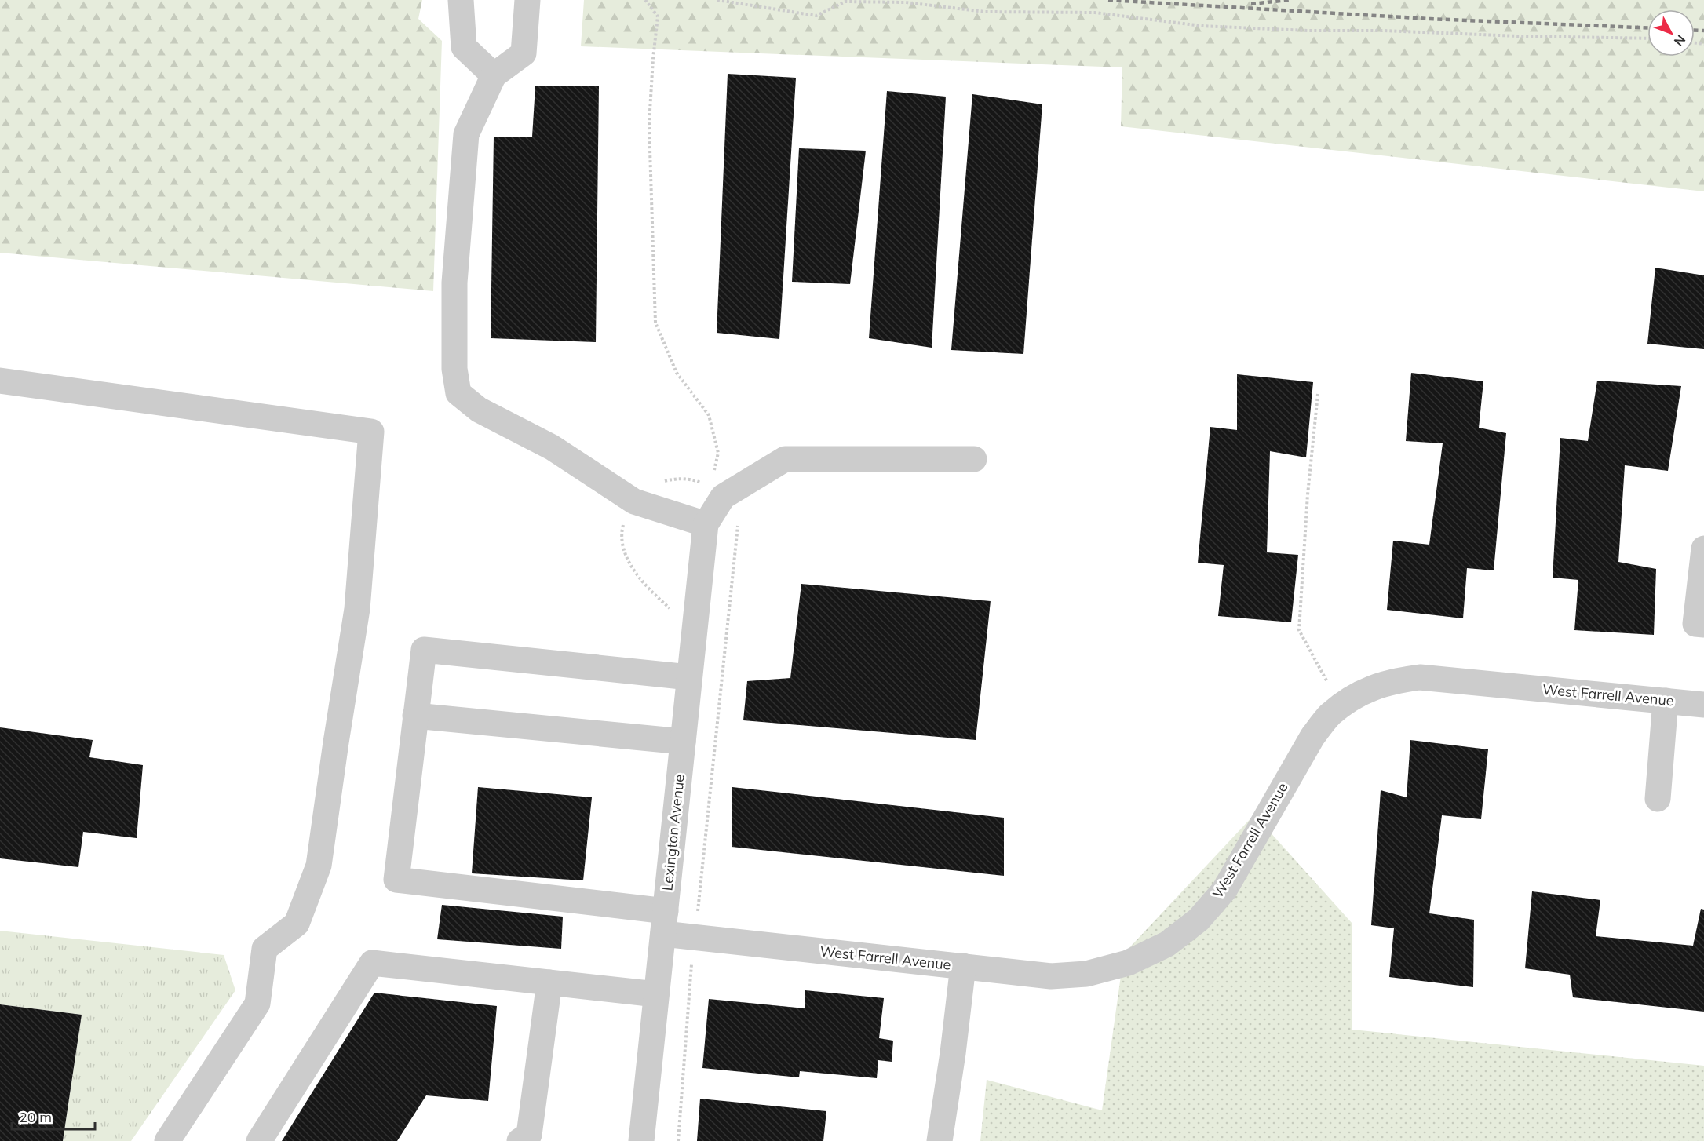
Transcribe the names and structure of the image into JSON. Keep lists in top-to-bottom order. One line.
{"streets":{"street":["West Farrell Avenue","Lexington Avenue"]},"crossings":[["West Farrell Avenue","Lexington Avenue"]],"scale_bar":"20 m","north":"bottom right"}
